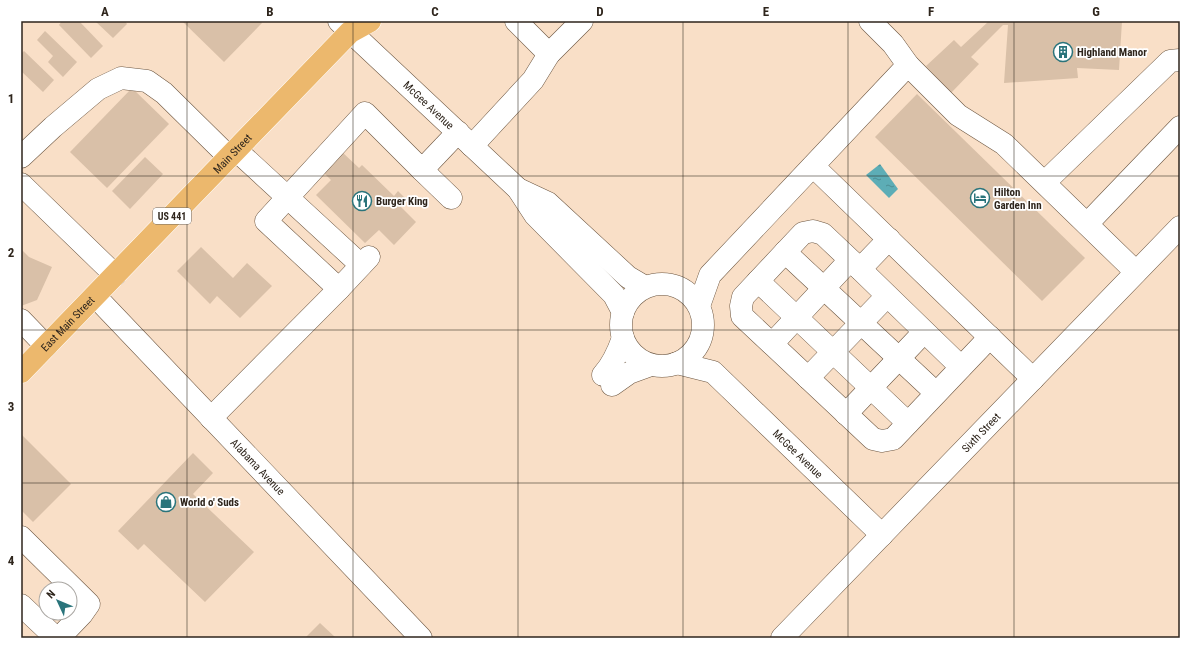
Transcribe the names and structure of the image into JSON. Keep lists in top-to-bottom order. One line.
{"streets":{"main road":["Main Street","US 441","East Main Street"],"street":["McGee Avenue","Sixth Street","Alabama Avenue"]},"crossings":[["McGee Avenue","Main Street"],["McGee Avenue","Sixth Street"],["Main Street","East Main Street"],["East Main Street","Alabama Avenue"]],"places":{"building":["Highland Manor"],"hotel":["Hilton Garden Inn"],"restaurant":["Burger King"],"shop":["World o' Suds"]},"north":"top left","grid":{"columns":["A","B","C","D","E","F","G"],"rows":["1","2","3","4"]}}
